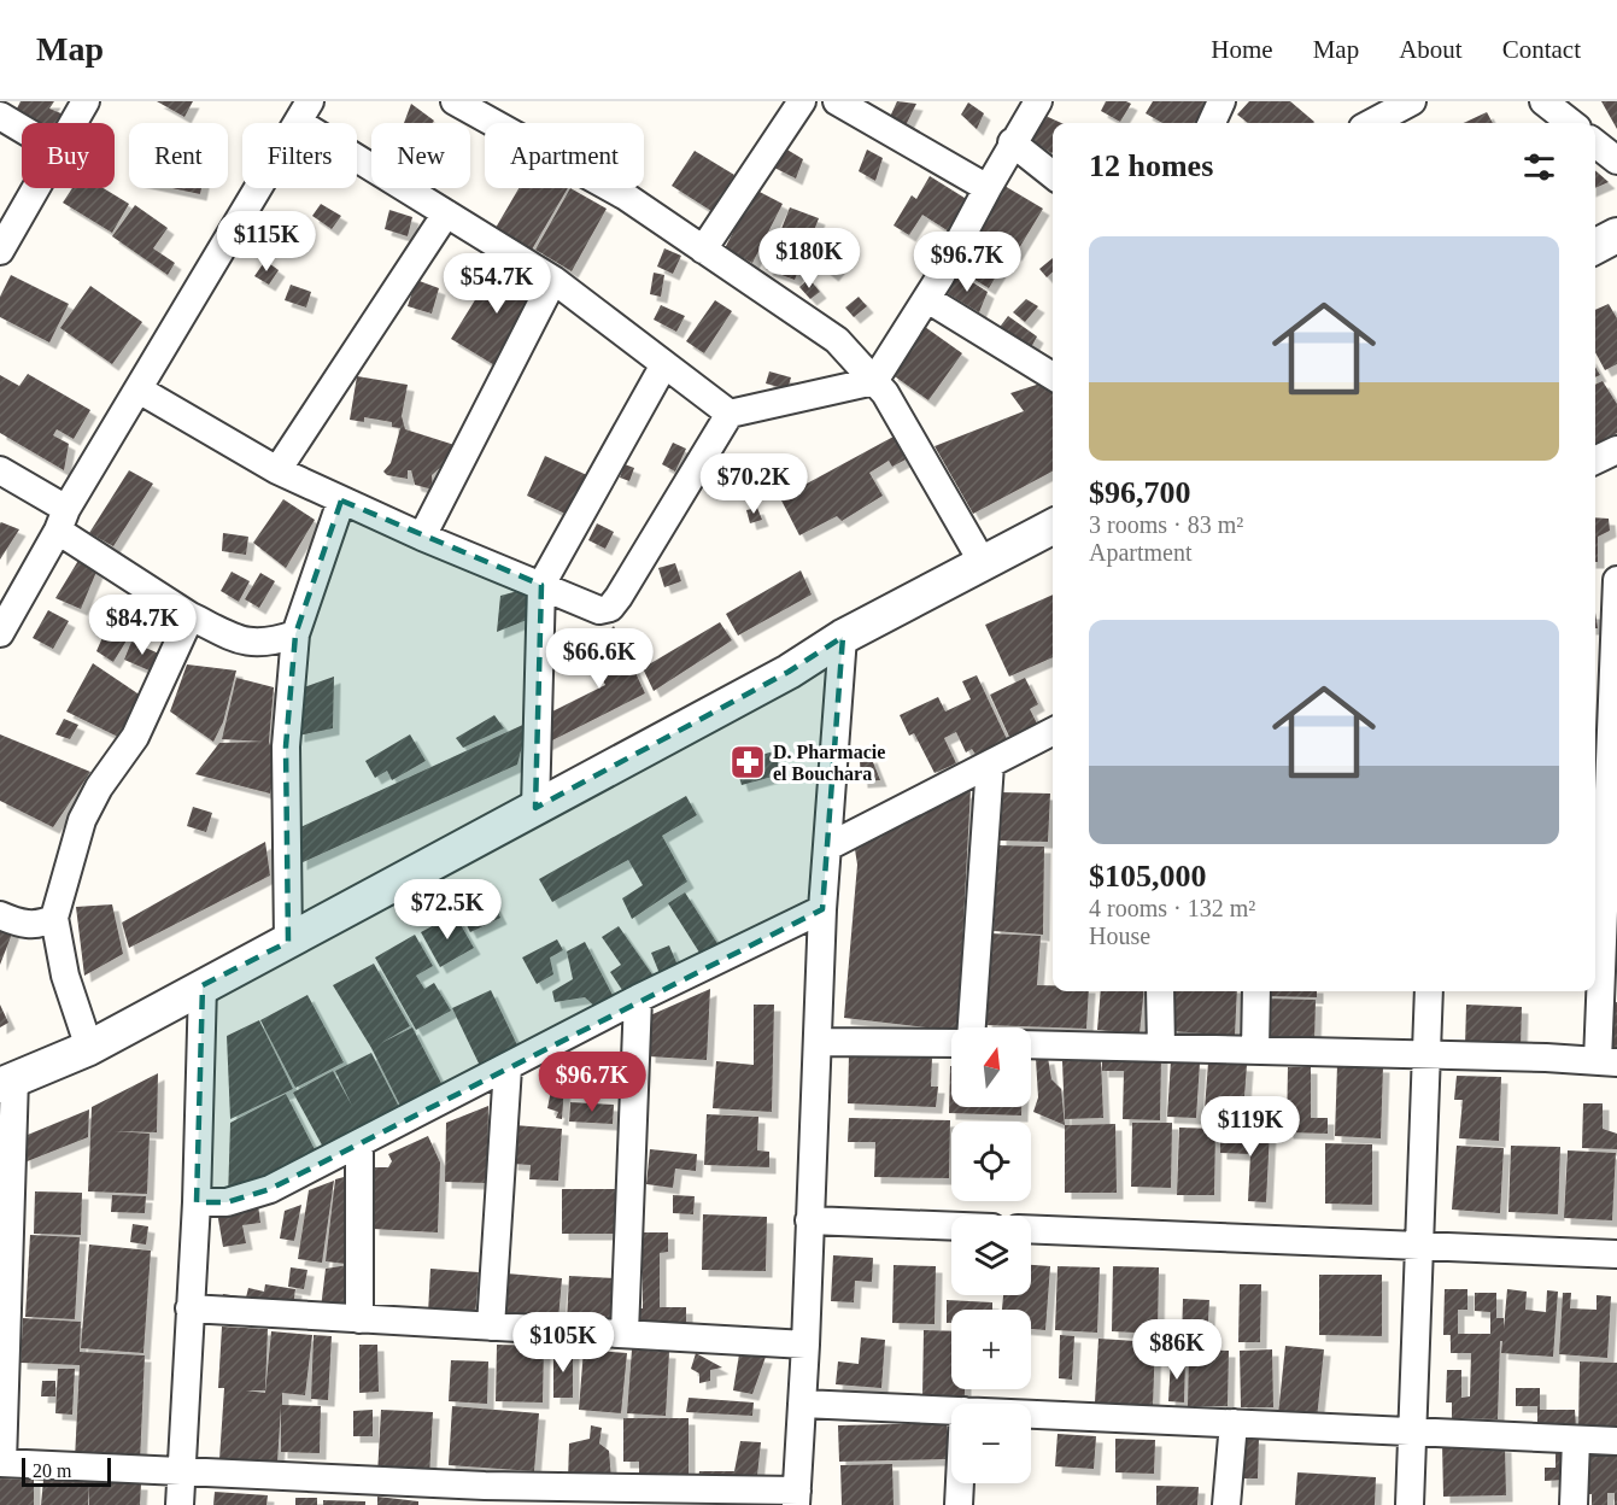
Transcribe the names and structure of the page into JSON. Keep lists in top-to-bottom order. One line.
{"places":{"pharmacy":["D. Pharmacie el Bouchara"]},"scale_bar":"20 m","north":"top","page":{"header":"Map","nav":["Home","Map","About","Contact"],"chip":["Buy","Rent","Filters","New","Apartment"],"heading":"12 homes","list":[{"name":"$96,700","note":"3 rooms · 83 m² · Apartment"},{"name":"$105,000","note":"4 rooms · 132 m² · House"}],"price":["$115K","$180K","$96.7K","$54.7K","$70.2K","$84.7K","$66.6K","$72.5K","$96.7K","$119K","$105K","$86K"],"map_buttons":["+","−"],"scale":"20 m"}}
